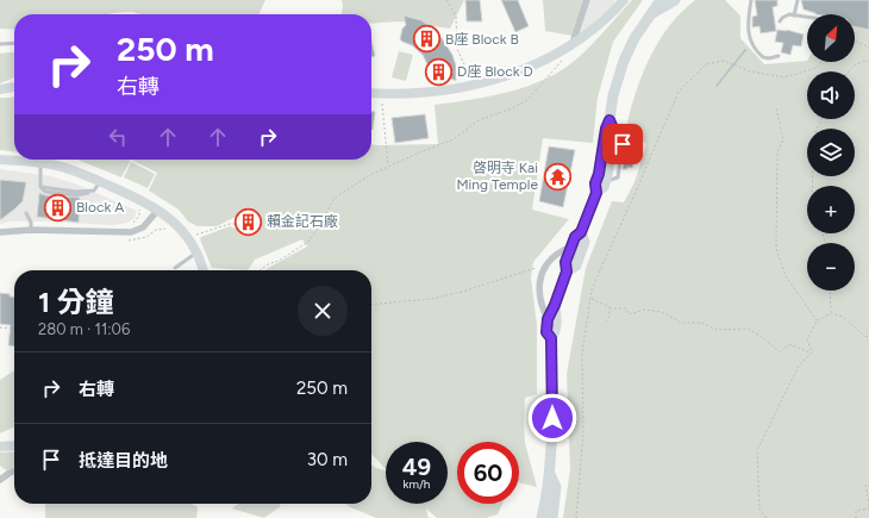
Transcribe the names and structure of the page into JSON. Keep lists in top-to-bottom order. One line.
{"places":{"building":["B座 Block B","D座 Block D","Block A","賴金記石廠"],"temple":["啓明寺 Kai Ming Temple"]},"north":"top right","page":{"map_buttons":["+","−"],"turn":["250 m","右轉"],"heading":["1 分鐘","280 m · 11:06"],"list":[{"name":"右轉","value":"250 m"},{"name":"抵達目的地","value":"30 m"}],"speed":"49 km/h","limit":"60"}}
